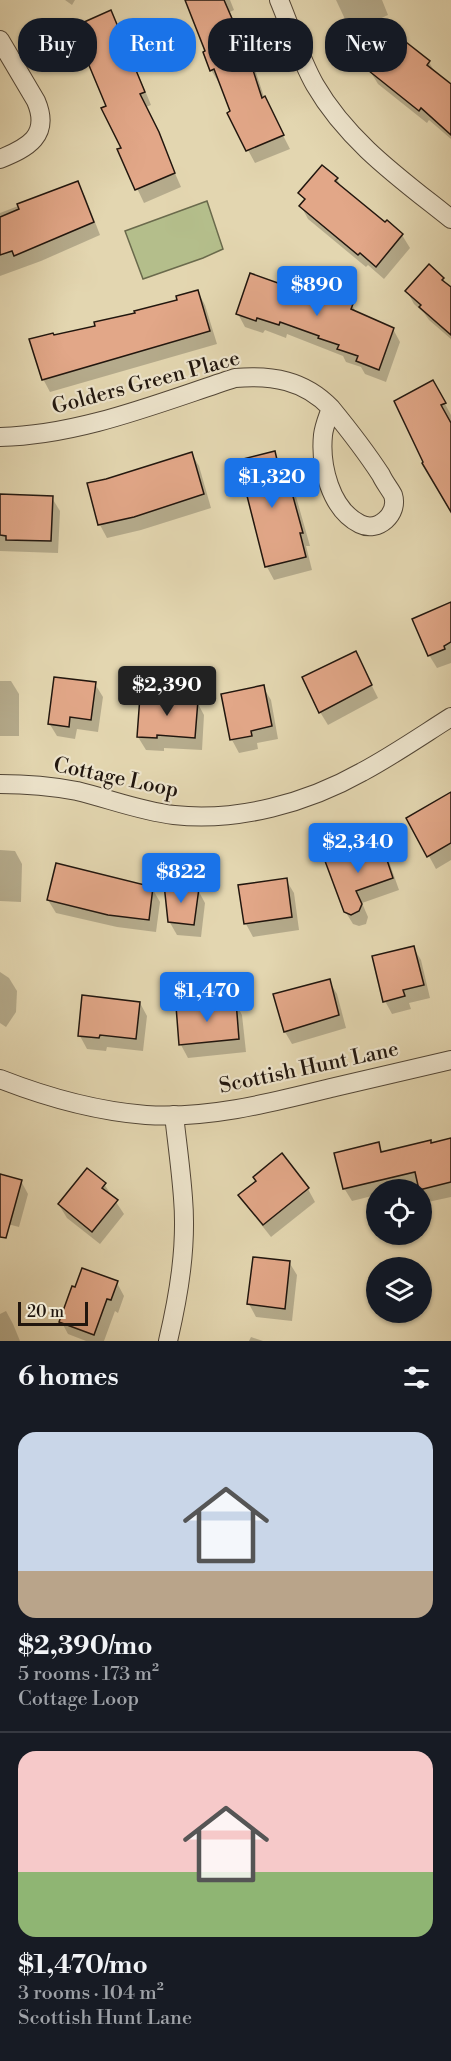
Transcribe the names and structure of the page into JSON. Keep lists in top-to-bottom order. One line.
{"streets":{"street":["Golders Green Place","Cottage Loop","Scottish Hunt Lane"]},"scale_bar":"20 m","page":{"chip":["Buy","Rent","Filters","New"],"price":["$890","$1,320","$2,390","$2,340","$822","$1,470"],"scale":"20 m","heading":"6 homes","list":[{"name":"$2,390/mo","note":"5 rooms · 173 m² · Cottage Loop"},{"name":"$1,470/mo","note":"3 rooms · 104 m² · Scottish Hunt Lane"}]}}
